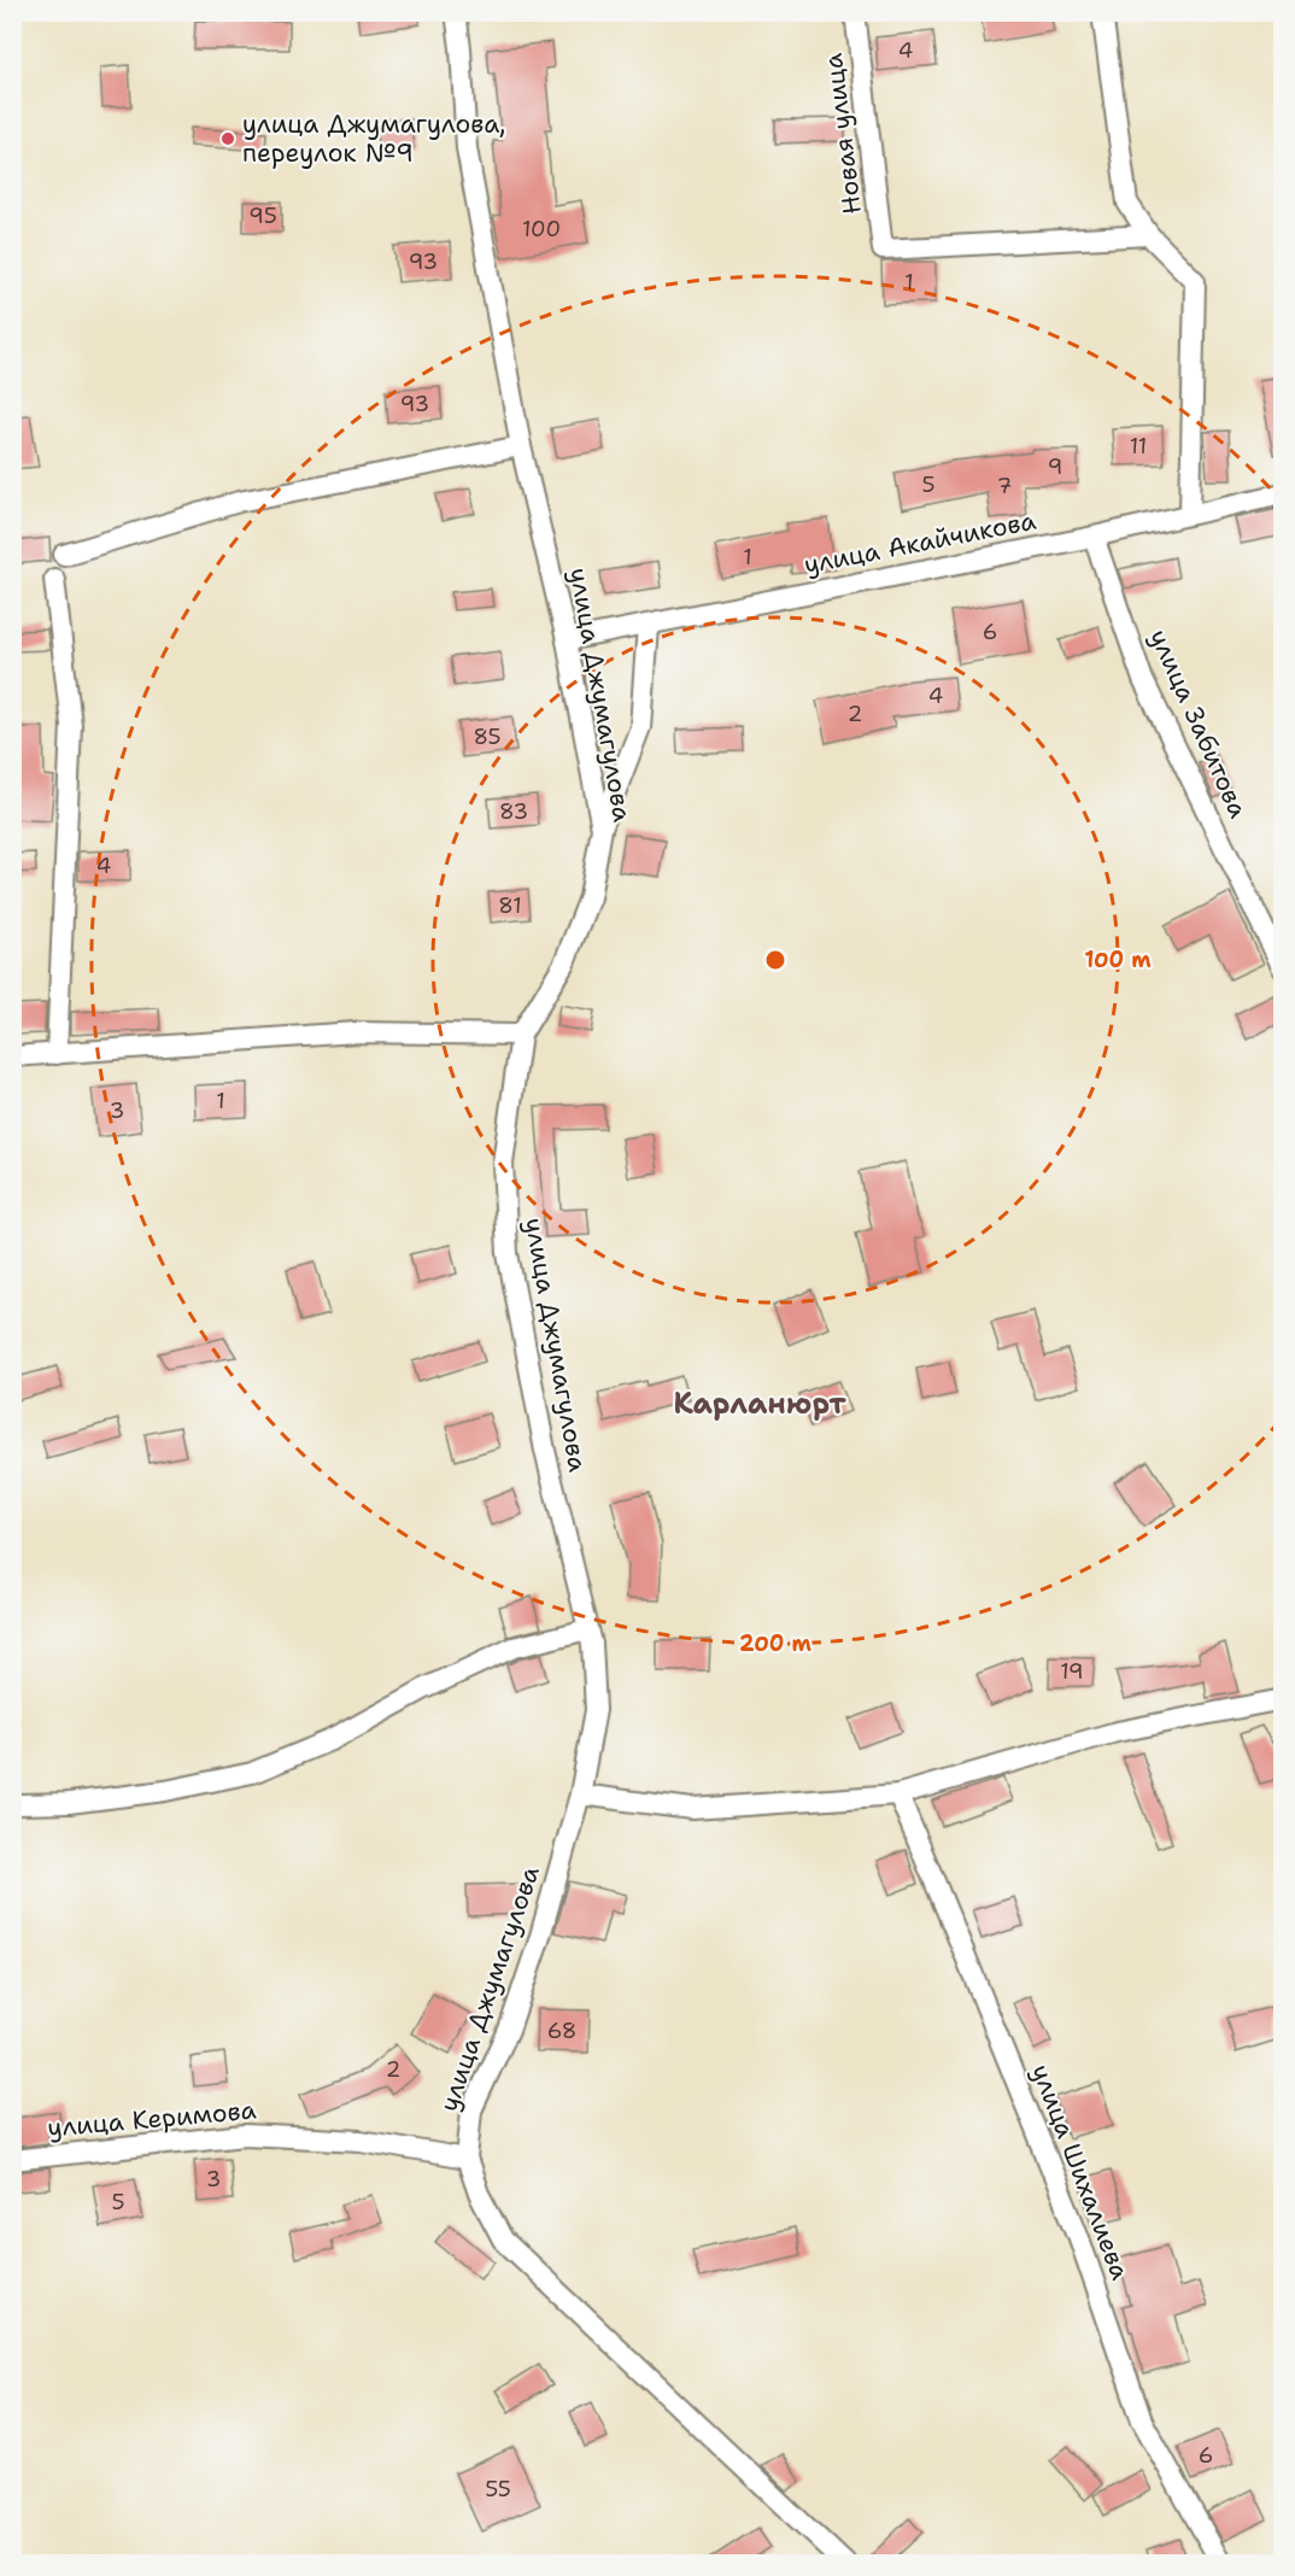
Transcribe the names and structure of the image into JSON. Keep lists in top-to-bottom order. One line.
{"streets":{"street":["Новая улица","улица Акайчикова","улица Джумагулова","улица Забитова","улица Керимова","улица Шихалиева"]},"crossings":[["улица Акайчикова","улица Джумагулова"],["улица Акайчикова","улица Забитова"],["улица Джумагулова","улица Керимова"]],"districts":["Карланюрт"],"places":["улица Джумагулова, переулок №9"],"house_numbers":["4","95","100","93","1","93","11","9","5","7","1","6","4","2","85","83","4","81","1","3","19","68","2","3","5","6","55"],"rings":["100 m","200 m"]}
